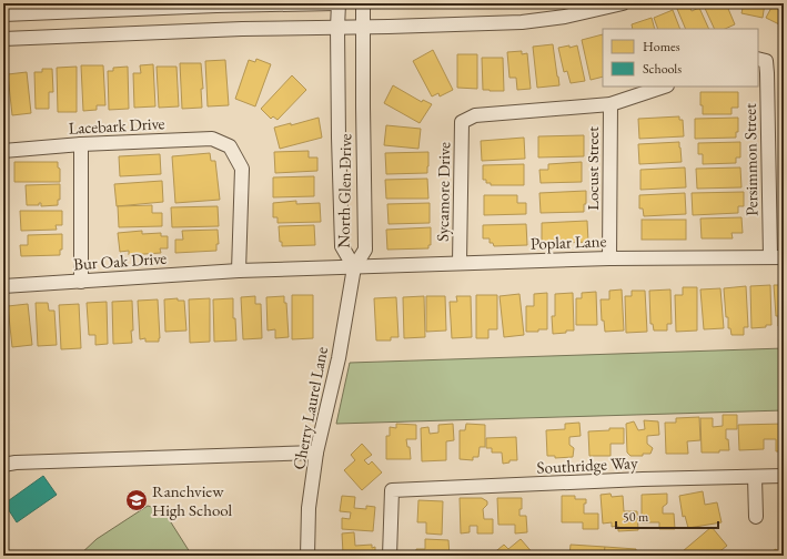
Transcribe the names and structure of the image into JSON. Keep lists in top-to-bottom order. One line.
{"streets":{"street":["Lacebark Drive","Persimmon Street","Locust Street","North Glen Drive","Sycamore Drive","Poplar Lane","Bur Oak Drive","Cherry Laurel Lane","Southridge Way"]},"crossings":[["Lacebark Drive","Bur Oak Drive"],["Persimmon Street","Poplar Lane"],["Locust Street","Sycamore Drive"],["Locust Street","Poplar Lane"],["North Glen Drive","Poplar Lane"],["North Glen Drive","Bur Oak Drive"],["North Glen Drive","Cherry Laurel Lane"],["Sycamore Drive","Poplar Lane"],["Poplar Lane","Bur Oak Drive"],["Poplar Lane","Cherry Laurel Lane"],["Bur Oak Drive","Cherry Laurel Lane"]],"places":{"school or university":["Ranchview High School"]},"legend":["Homes","Schools"],"scale_bar":"50 m"}
